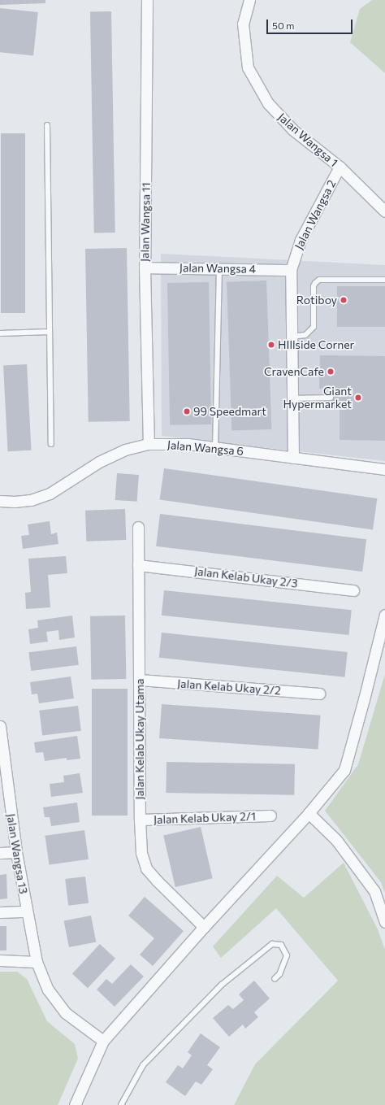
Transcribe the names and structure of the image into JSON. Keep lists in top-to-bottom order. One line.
{"streets":{"street":["Jalan Wangsa 1","Jalan Wangsa 2","Jalan Wangsa 11","Jalan Wangsa 4","Jalan Wangsa 6","Jalan Kelab Ukay 2/3","Jalan Kelab Ukay 2/2","Jalan Kelab Ukay Utama","Jalan Kelab Ukay 2/1","Jalan Wangsa 13"]},"crossings":[["Jalan Wangsa 1","Jalan Wangsa 2"],["Jalan Wangsa 2","Jalan Wangsa 4"],["Jalan Wangsa 2","Jalan Wangsa 6"],["Jalan Wangsa 11","Jalan Wangsa 4"],["Jalan Wangsa 11","Jalan Wangsa 6"],["Jalan Kelab Ukay 2/3","Jalan Kelab Ukay Utama"],["Jalan Kelab Ukay 2/2","Jalan Kelab Ukay Utama"],["Jalan Kelab Ukay Utama","Jalan Kelab Ukay 2/1"]],"places":["Rotiboy","HIllside Corner","CravenCafe","Giant Hypermarket","99 Speedmart"],"scale_bar":"50 m"}
